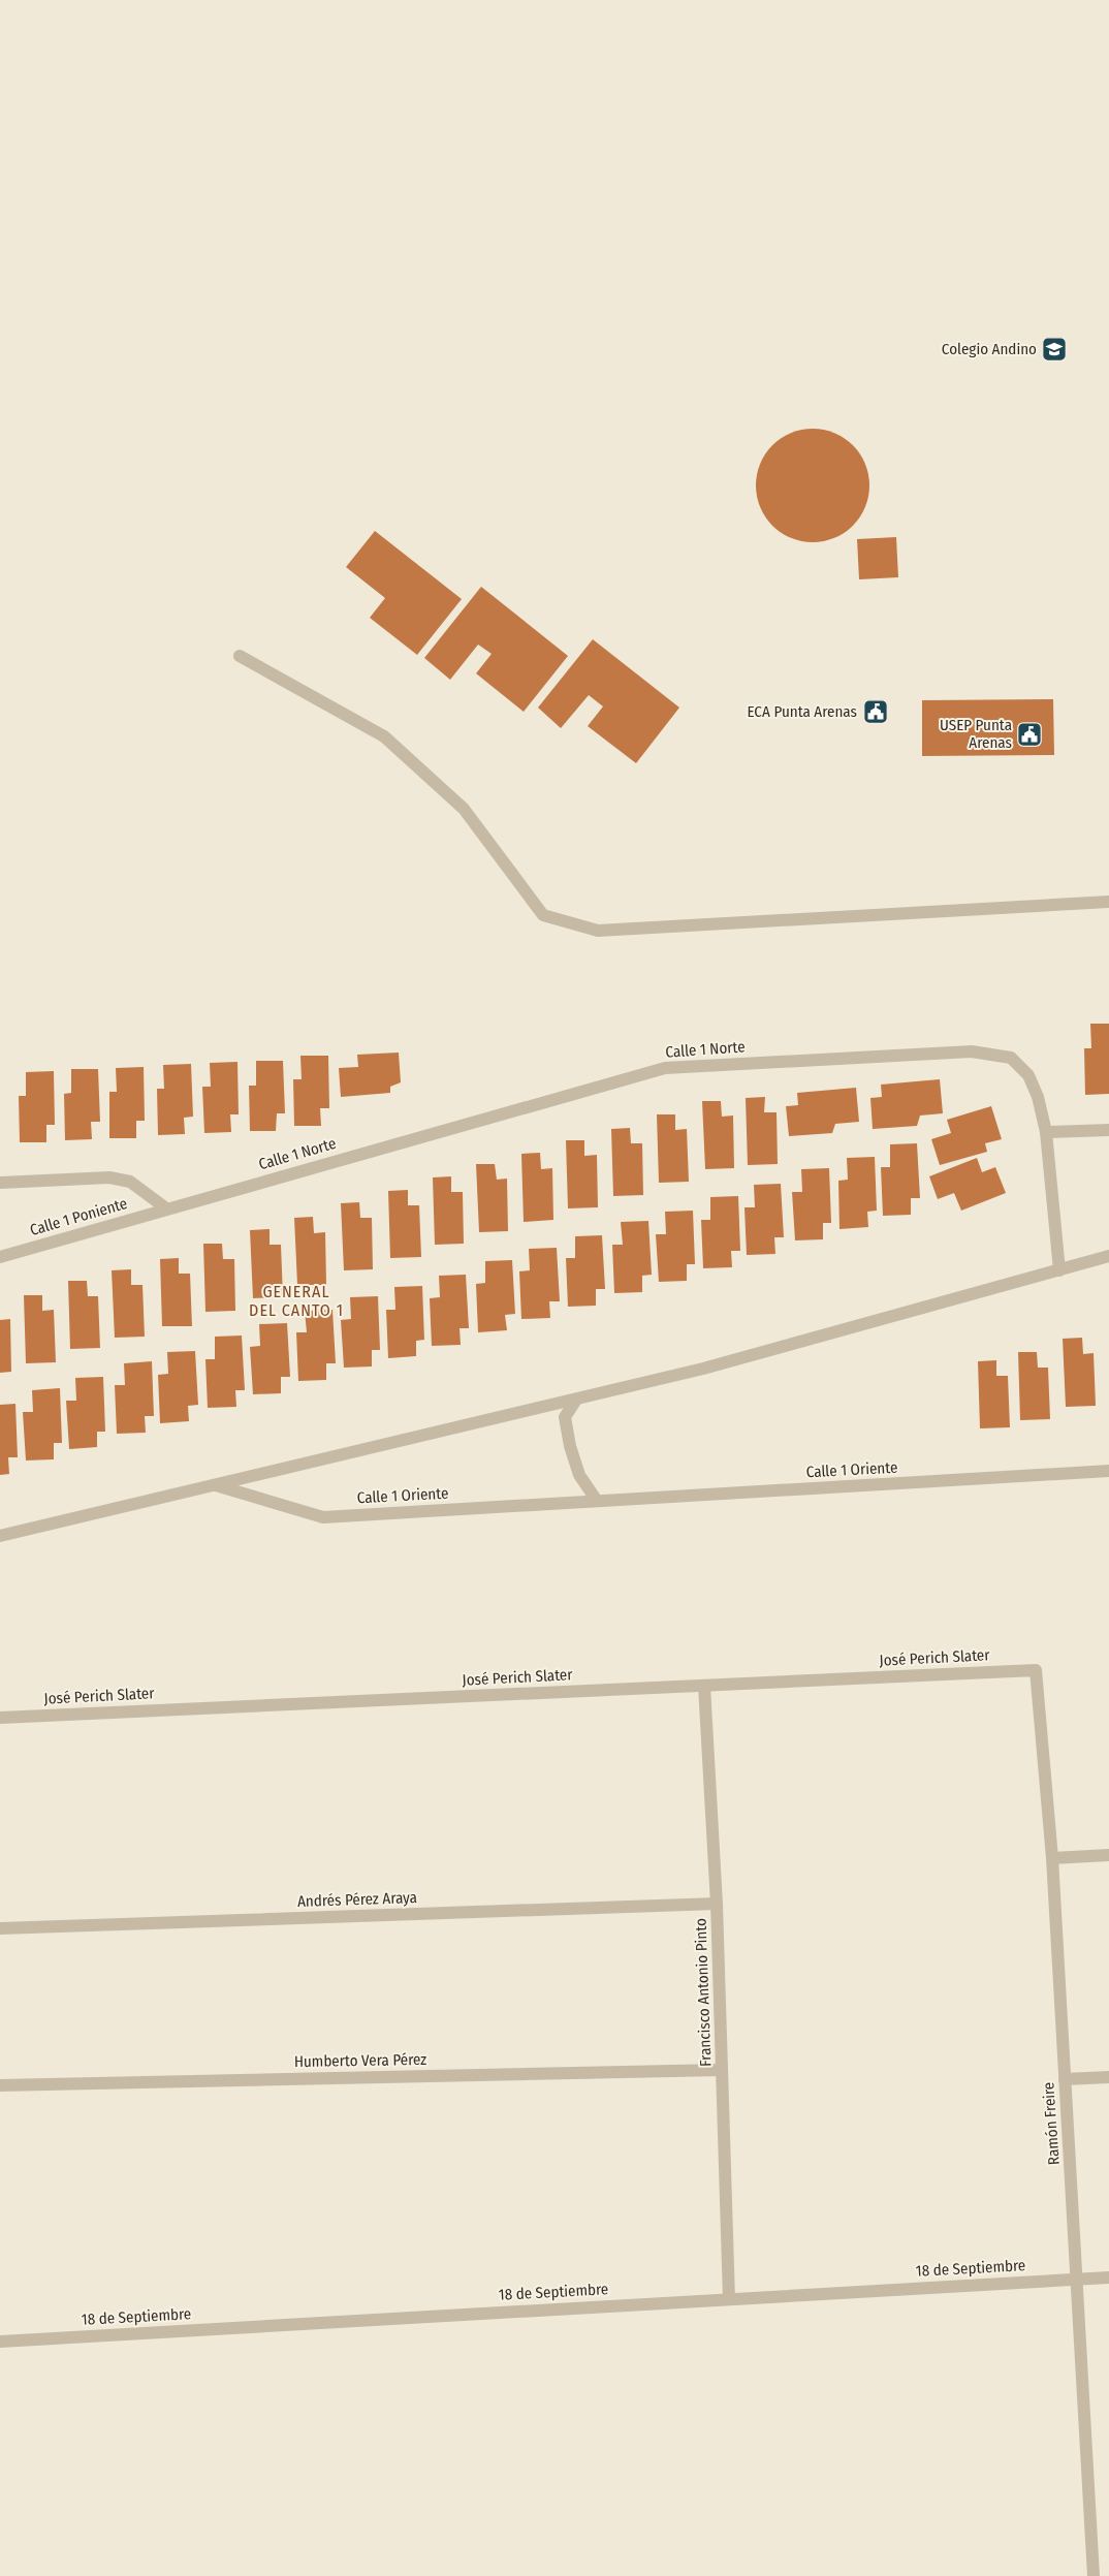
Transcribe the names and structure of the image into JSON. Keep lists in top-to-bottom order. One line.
{"streets":{"street":["Calle 1 Norte","Calle 1 Poniente","Calle 1 Oriente","José Perich Slater","Andrés Pérez Araya","Francisco Antonio Pinto","Humberto Vera Pérez","Ramón Freire","18 de Septiembre"]},"crossings":[["Calle 1 Norte","Calle 1 Poniente"],["José Perich Slater","Francisco Antonio Pinto"],["José Perich Slater","Ramón Freire"],["Andrés Pérez Araya","Francisco Antonio Pinto"],["Francisco Antonio Pinto","Humberto Vera Pérez"],["Francisco Antonio Pinto","18 de Septiembre"],["Ramón Freire","18 de Septiembre"]],"districts":["GENERAL DEL CANTO 1"],"places":{"school or university":["Colegio Andino"],"public building":["ECA Punta Arenas","USEP Punta Arenas"]}}
